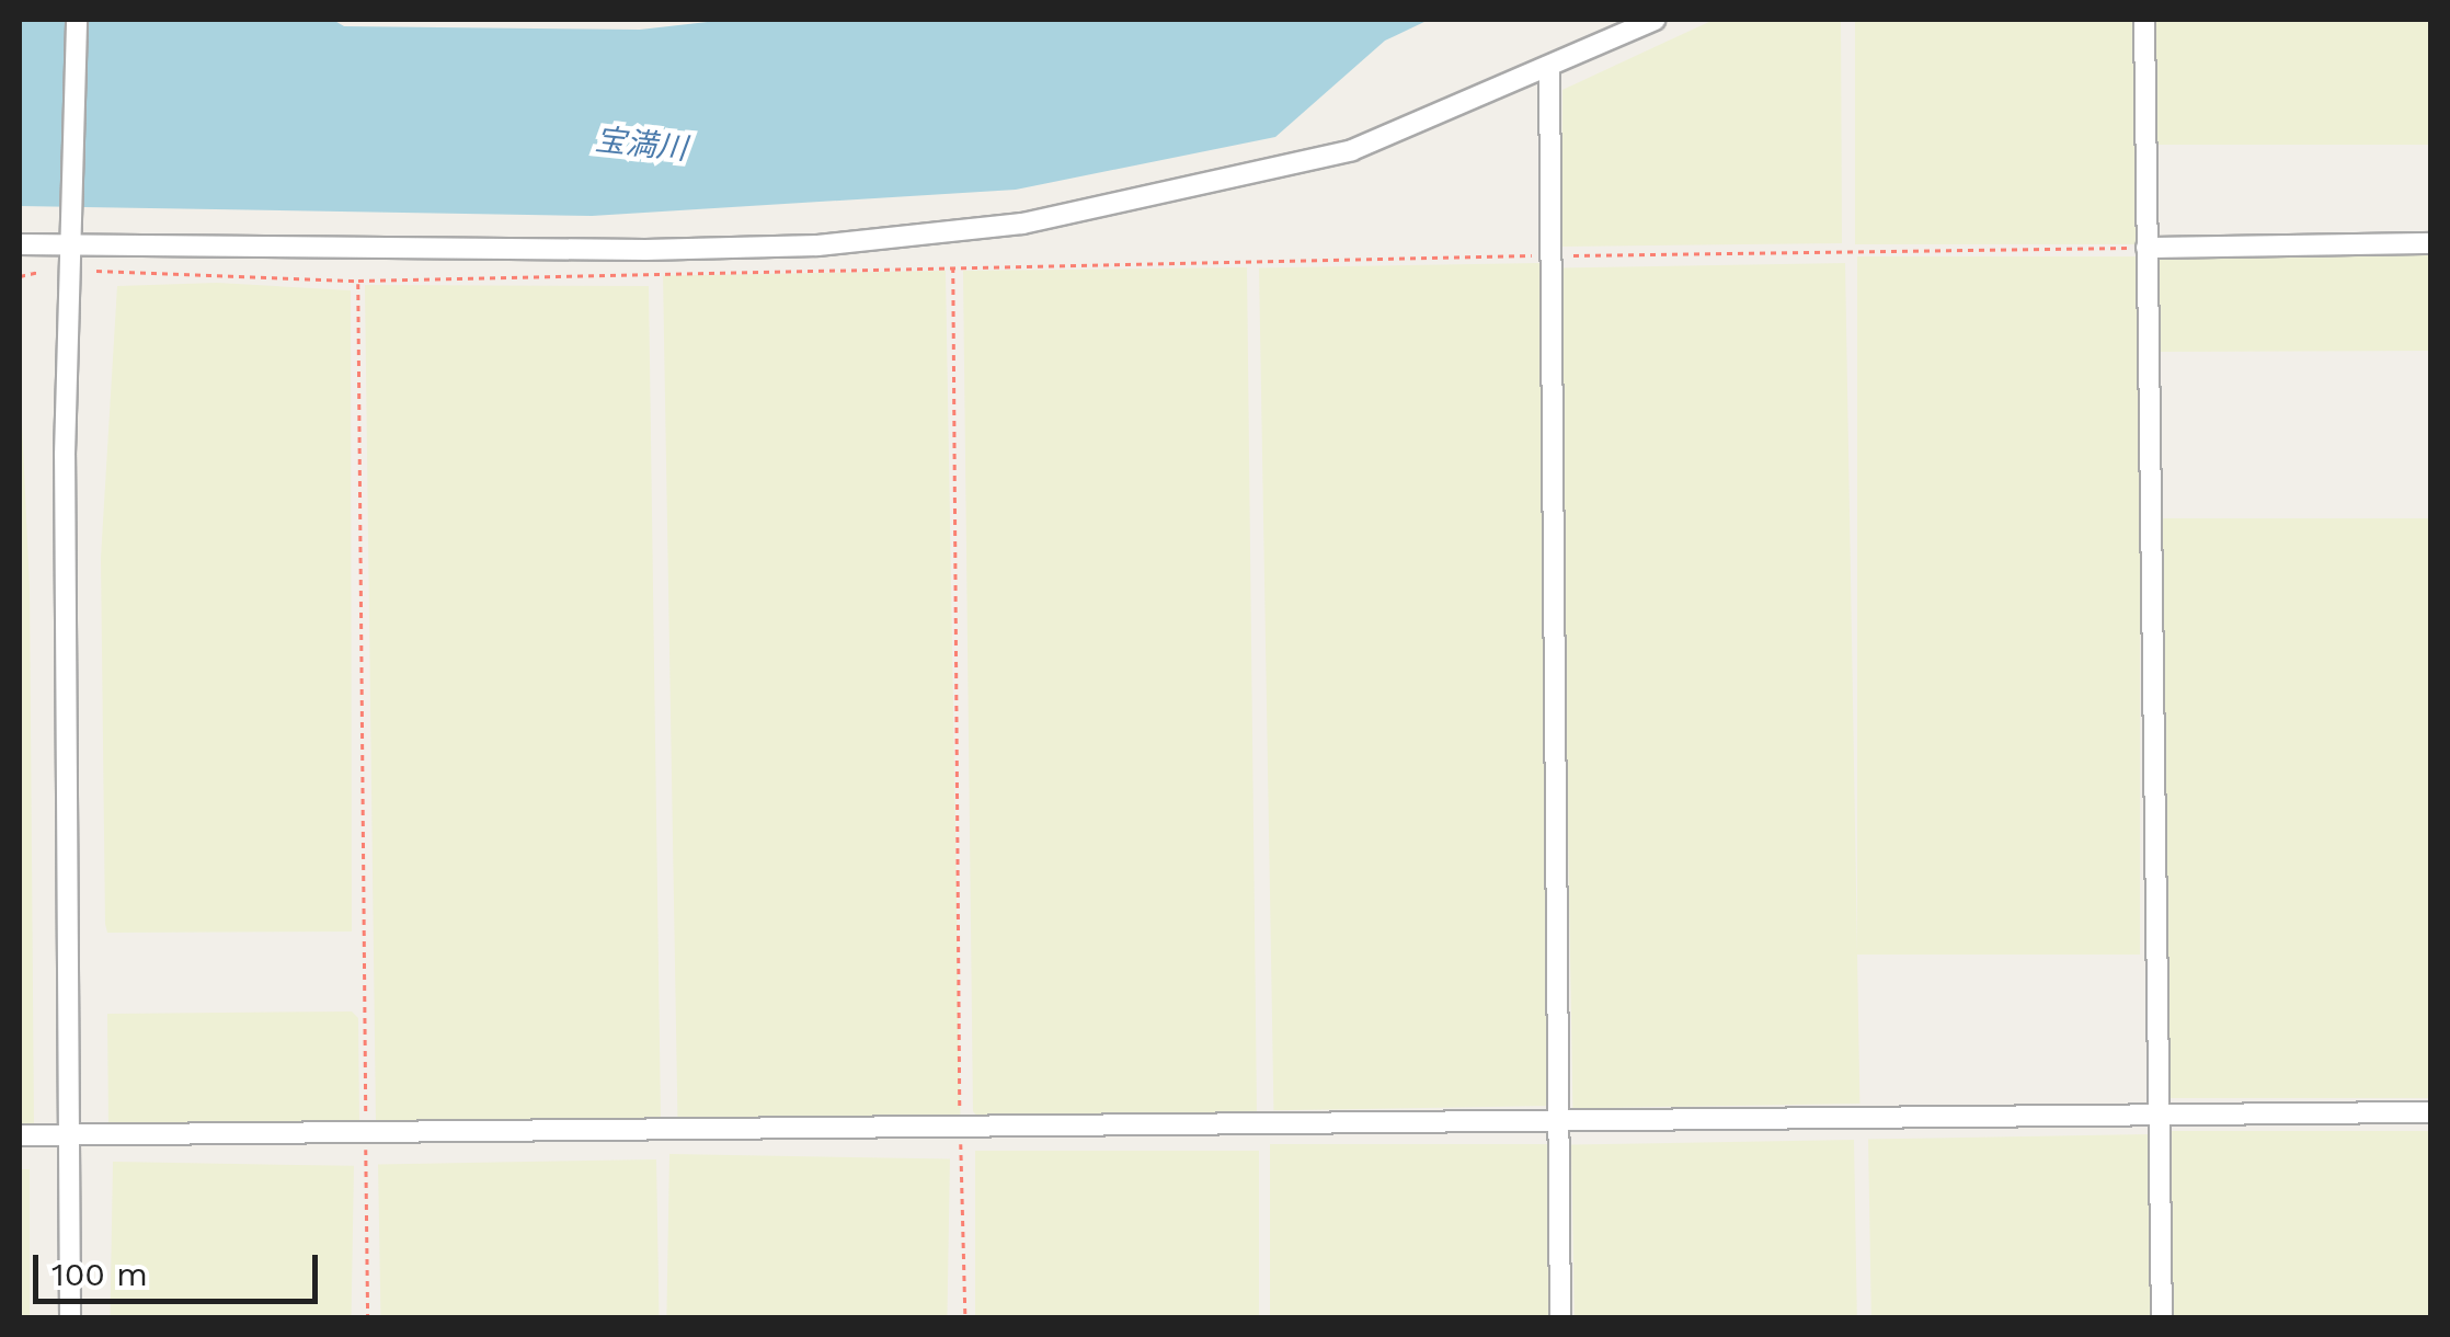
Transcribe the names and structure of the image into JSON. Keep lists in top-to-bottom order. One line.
{"water":["宝満川"],"scale_bar":"100 m"}
